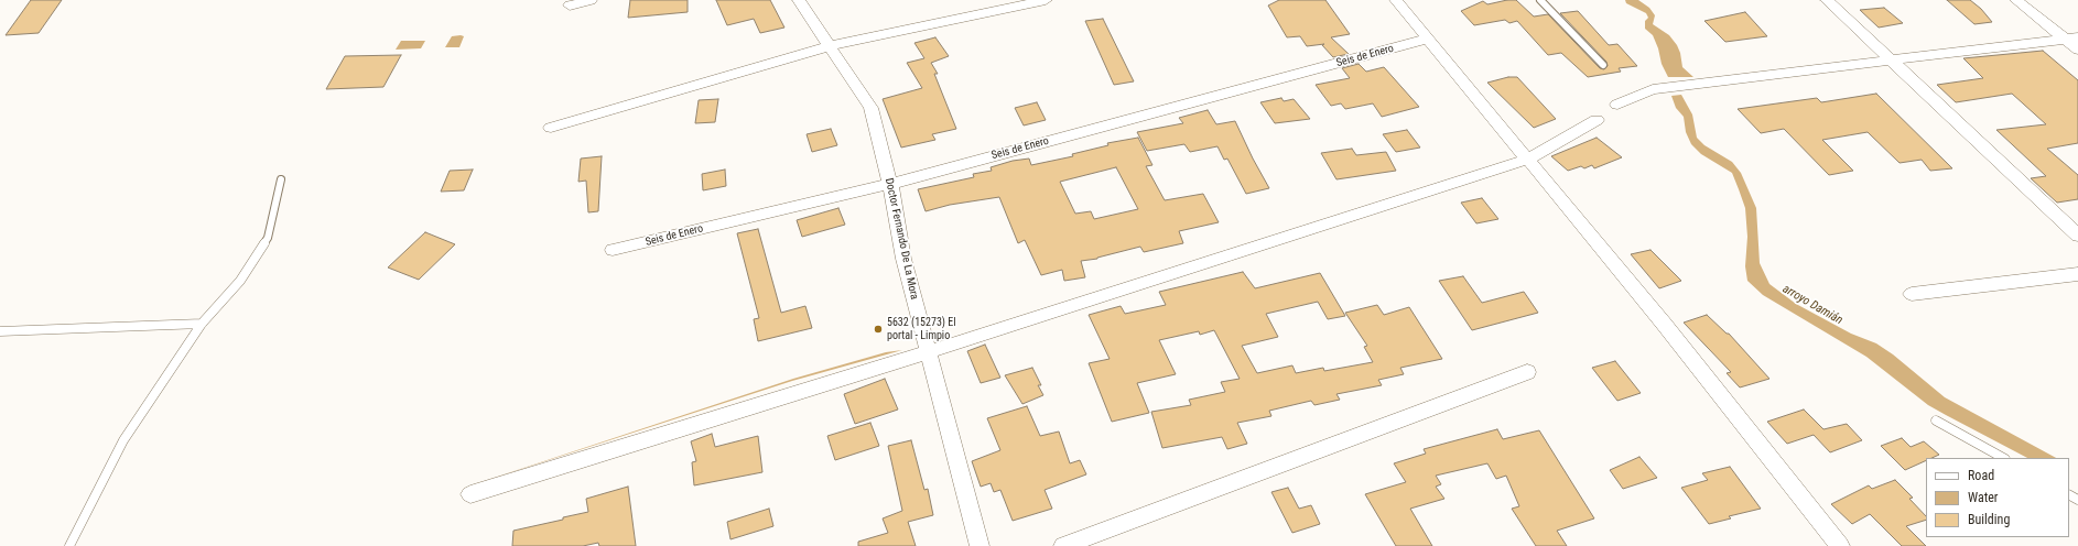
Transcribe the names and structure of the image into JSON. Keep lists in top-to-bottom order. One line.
{"streets":{"street":["Seis de Enero","Doctor Fernando De La Mora"]},"crossings":[["Seis de Enero","Doctor Fernando De La Mora"]],"water":["arroyo Damián"],"places":["5632 (15273) El portal - Limpio"],"legend":["Road","Water","Building"]}
